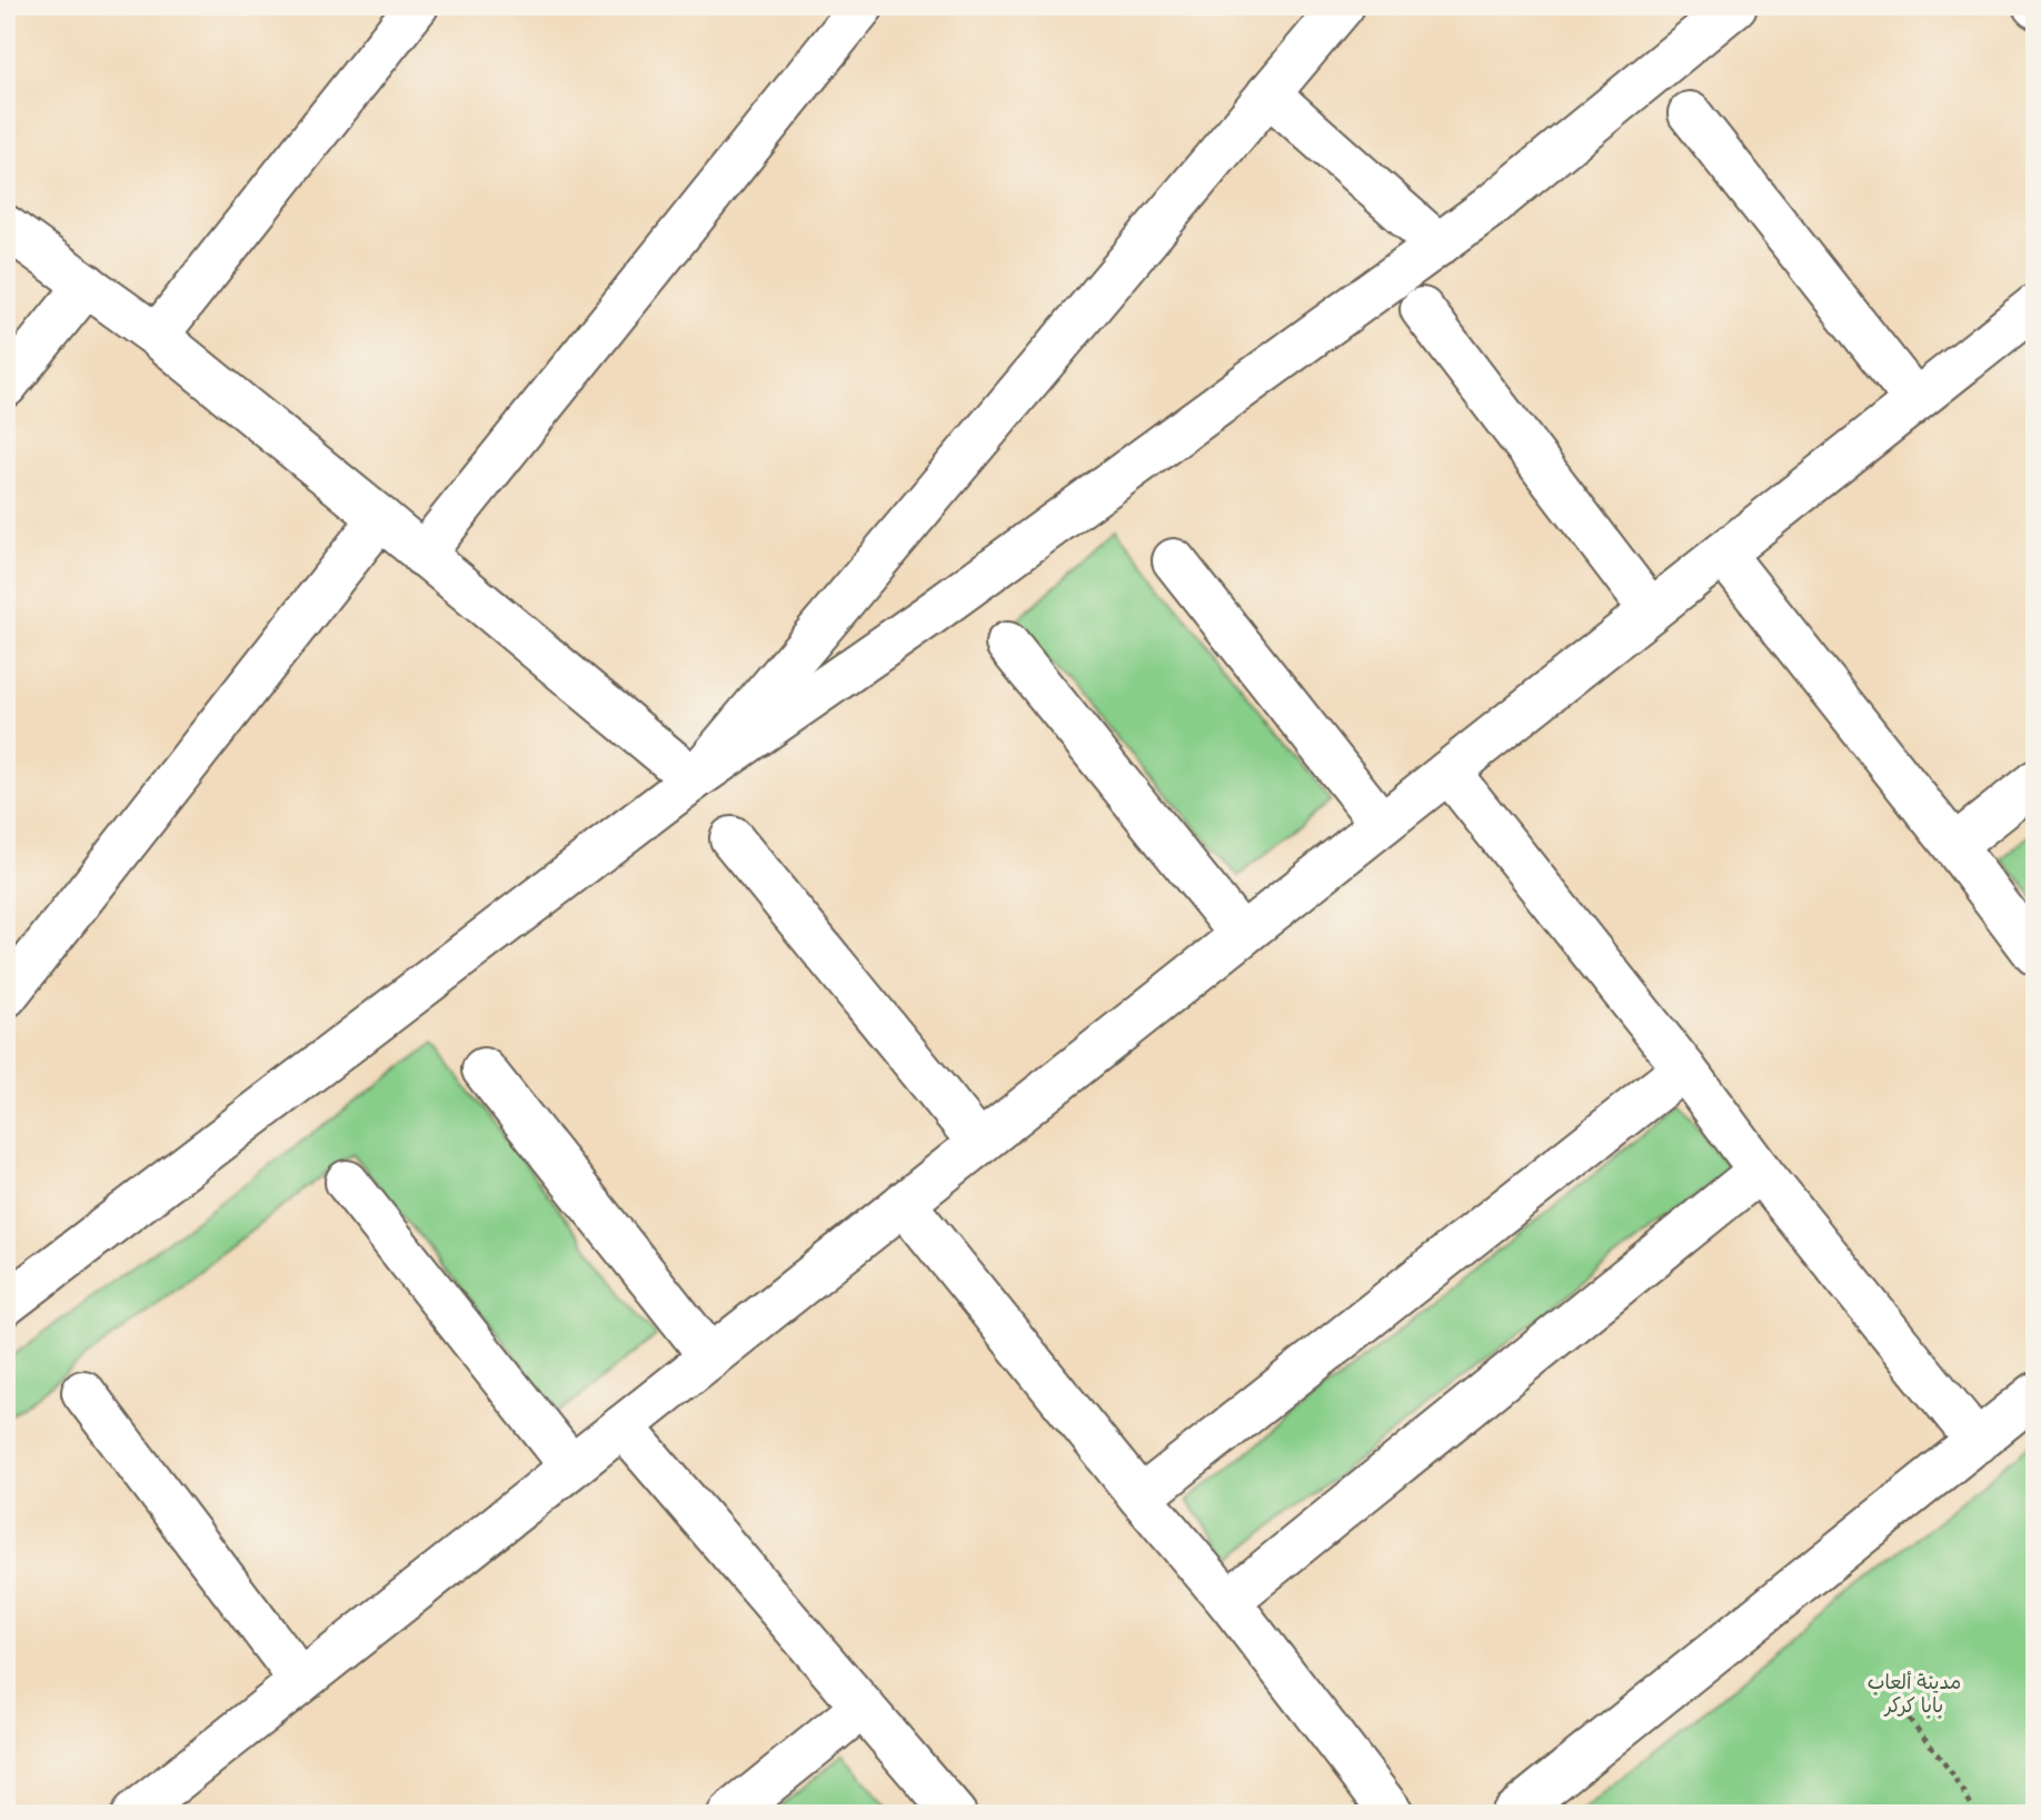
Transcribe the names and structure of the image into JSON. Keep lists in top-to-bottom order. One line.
{"parks":["مدينة ألعاب بابا كركر"]}
